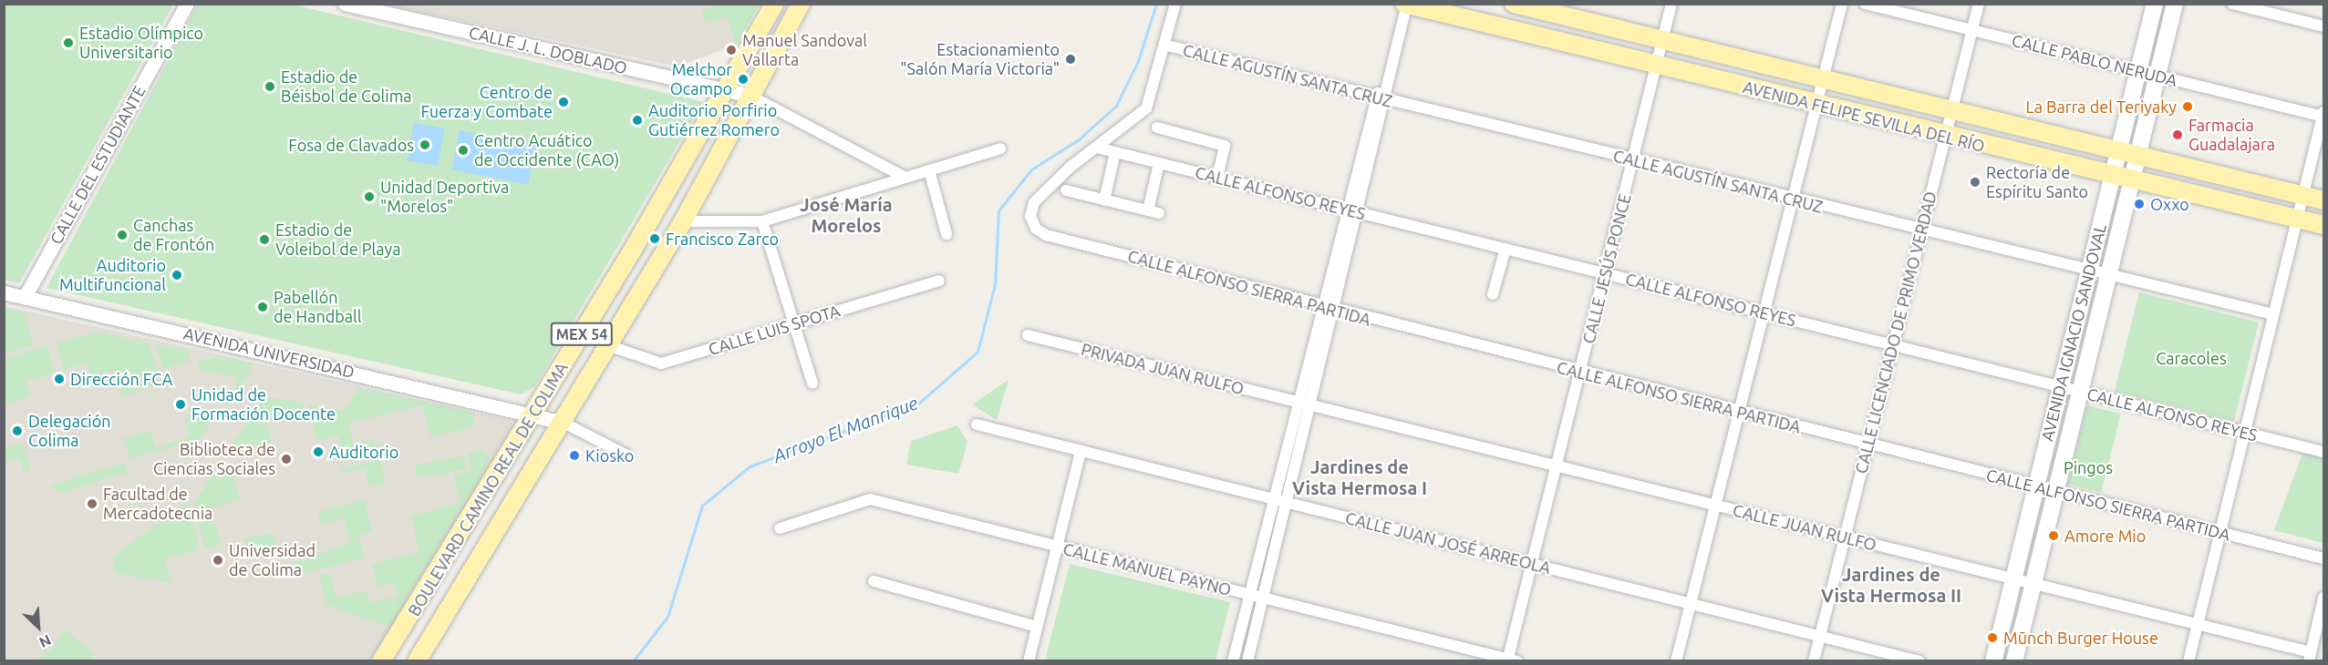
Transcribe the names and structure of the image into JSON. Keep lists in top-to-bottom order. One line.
{"streets":{"main road":["AVENIDA FELIPE SEVILLA DEL RÍO","AVENIDA IGNACIO SANDOVAL","MEX 54","BOULEVARD CAMINO REAL DE COLIMA"],"street":["CALLE J. L. DOBLADO","CALLE PABLO NERUDA","CALLE AGUSTÍN SANTA CRUZ","CALLE DEL ESTUDIANTE","CALLE ALFONSO REYES","CALLE JESÚS PONCE","CALLE ALFONSO SIERRA PARTIDA","CALLE LUIS SPOTA","CALLE LICENCIADO DE PRIMO VERDAD","AVENIDA UNIVERSIDAD","PRIVADA JUAN RULFO","CALLE JUAN RULFO","CALLE JUAN JOSÉ ARREOLA","CALLE MANUEL PAYNO"]},"crossings":[["CALLE J. L. DOBLADO","BOULEVARD CAMINO REAL DE COLIMA"],["CALLE PABLO NERUDA","CALLE LICENCIADO DE PRIMO VERDAD"],["CALLE PABLO NERUDA","AVENIDA IGNACIO SANDOVAL"],["CALLE AGUSTÍN SANTA CRUZ","CALLE JESÚS PONCE"],["CALLE AGUSTÍN SANTA CRUZ","CALLE LICENCIADO DE PRIMO VERDAD"],["CALLE AGUSTÍN SANTA CRUZ","AVENIDA IGNACIO SANDOVAL"],["AVENIDA FELIPE SEVILLA DEL RÍO","CALLE JESÚS PONCE"],["AVENIDA FELIPE SEVILLA DEL RÍO","CALLE LICENCIADO DE PRIMO VERDAD"],["AVENIDA FELIPE SEVILLA DEL RÍO","AVENIDA IGNACIO SANDOVAL"],["CALLE DEL ESTUDIANTE","AVENIDA UNIVERSIDAD"],["CALLE ALFONSO REYES","CALLE JESÚS PONCE"],["CALLE ALFONSO REYES","CALLE ALFONSO SIERRA PARTIDA"],["CALLE ALFONSO REYES","CALLE LICENCIADO DE PRIMO VERDAD"],["CALLE ALFONSO REYES","AVENIDA IGNACIO SANDOVAL"],["CALLE JESÚS PONCE","CALLE ALFONSO SIERRA PARTIDA"],["CALLE JESÚS PONCE","CALLE JUAN RULFO"],["CALLE JESÚS PONCE","CALLE JUAN JOSÉ ARREOLA"],["CALLE JESÚS PONCE","CALLE MANUEL PAYNO"],["CALLE ALFONSO SIERRA PARTIDA","CALLE LICENCIADO DE PRIMO VERDAD"],["CALLE ALFONSO SIERRA PARTIDA","AVENIDA IGNACIO SANDOVAL"],["CALLE LUIS SPOTA","BOULEVARD CAMINO REAL DE COLIMA"],["CALLE LICENCIADO DE PRIMO VERDAD","CALLE JUAN RULFO"],["CALLE LICENCIADO DE PRIMO VERDAD","CALLE JUAN JOSÉ ARREOLA"],["AVENIDA IGNACIO SANDOVAL","CALLE JUAN RULFO"],["AVENIDA UNIVERSIDAD","BOULEVARD CAMINO REAL DE COLIMA"],["PRIVADA JUAN RULFO","CALLE JUAN RULFO"]],"districts":["José María Morelos","Jardines de Vista Hermosa I","Jardines de Vista Hermosa II"],"water":["Arroyo El Manrique"],"parks":["Caracoles","Pingos"],"places":["Estadio Olímpico Universitario","Manuel Sandoval Vallarta","Estacionamiento \"Salón María Victoria\"","Melchor Ocampo","Estadio de Béisbol de Colima","Centro de Fuerza y Combate","La Barra del Teriyaky","Auditorio Porfirio Gutiérrez Romero","Farmacia Guadalajara","Fosa de Clavados","Centro Acuático de Occidente (CAO)","Rectoría de Espíritu Santo","Unidad Deportiva \"Morelos\"","Oxxo","Canchas de Frontón","Francisco Zarco","Estadio de Voleibol de Playa","Auditorio Multifuncional","Pabellón de Handball","Dirección FCA","Unidad de Formación Docente","Delegación Colima","Auditorio","Kiosko","Biblioteca de Ciencias Sociales","Facultad de Mercadotecnia","Amore Mio","Universidad de Colima","Mūnch Burger House"],"north":"bottom right"}
